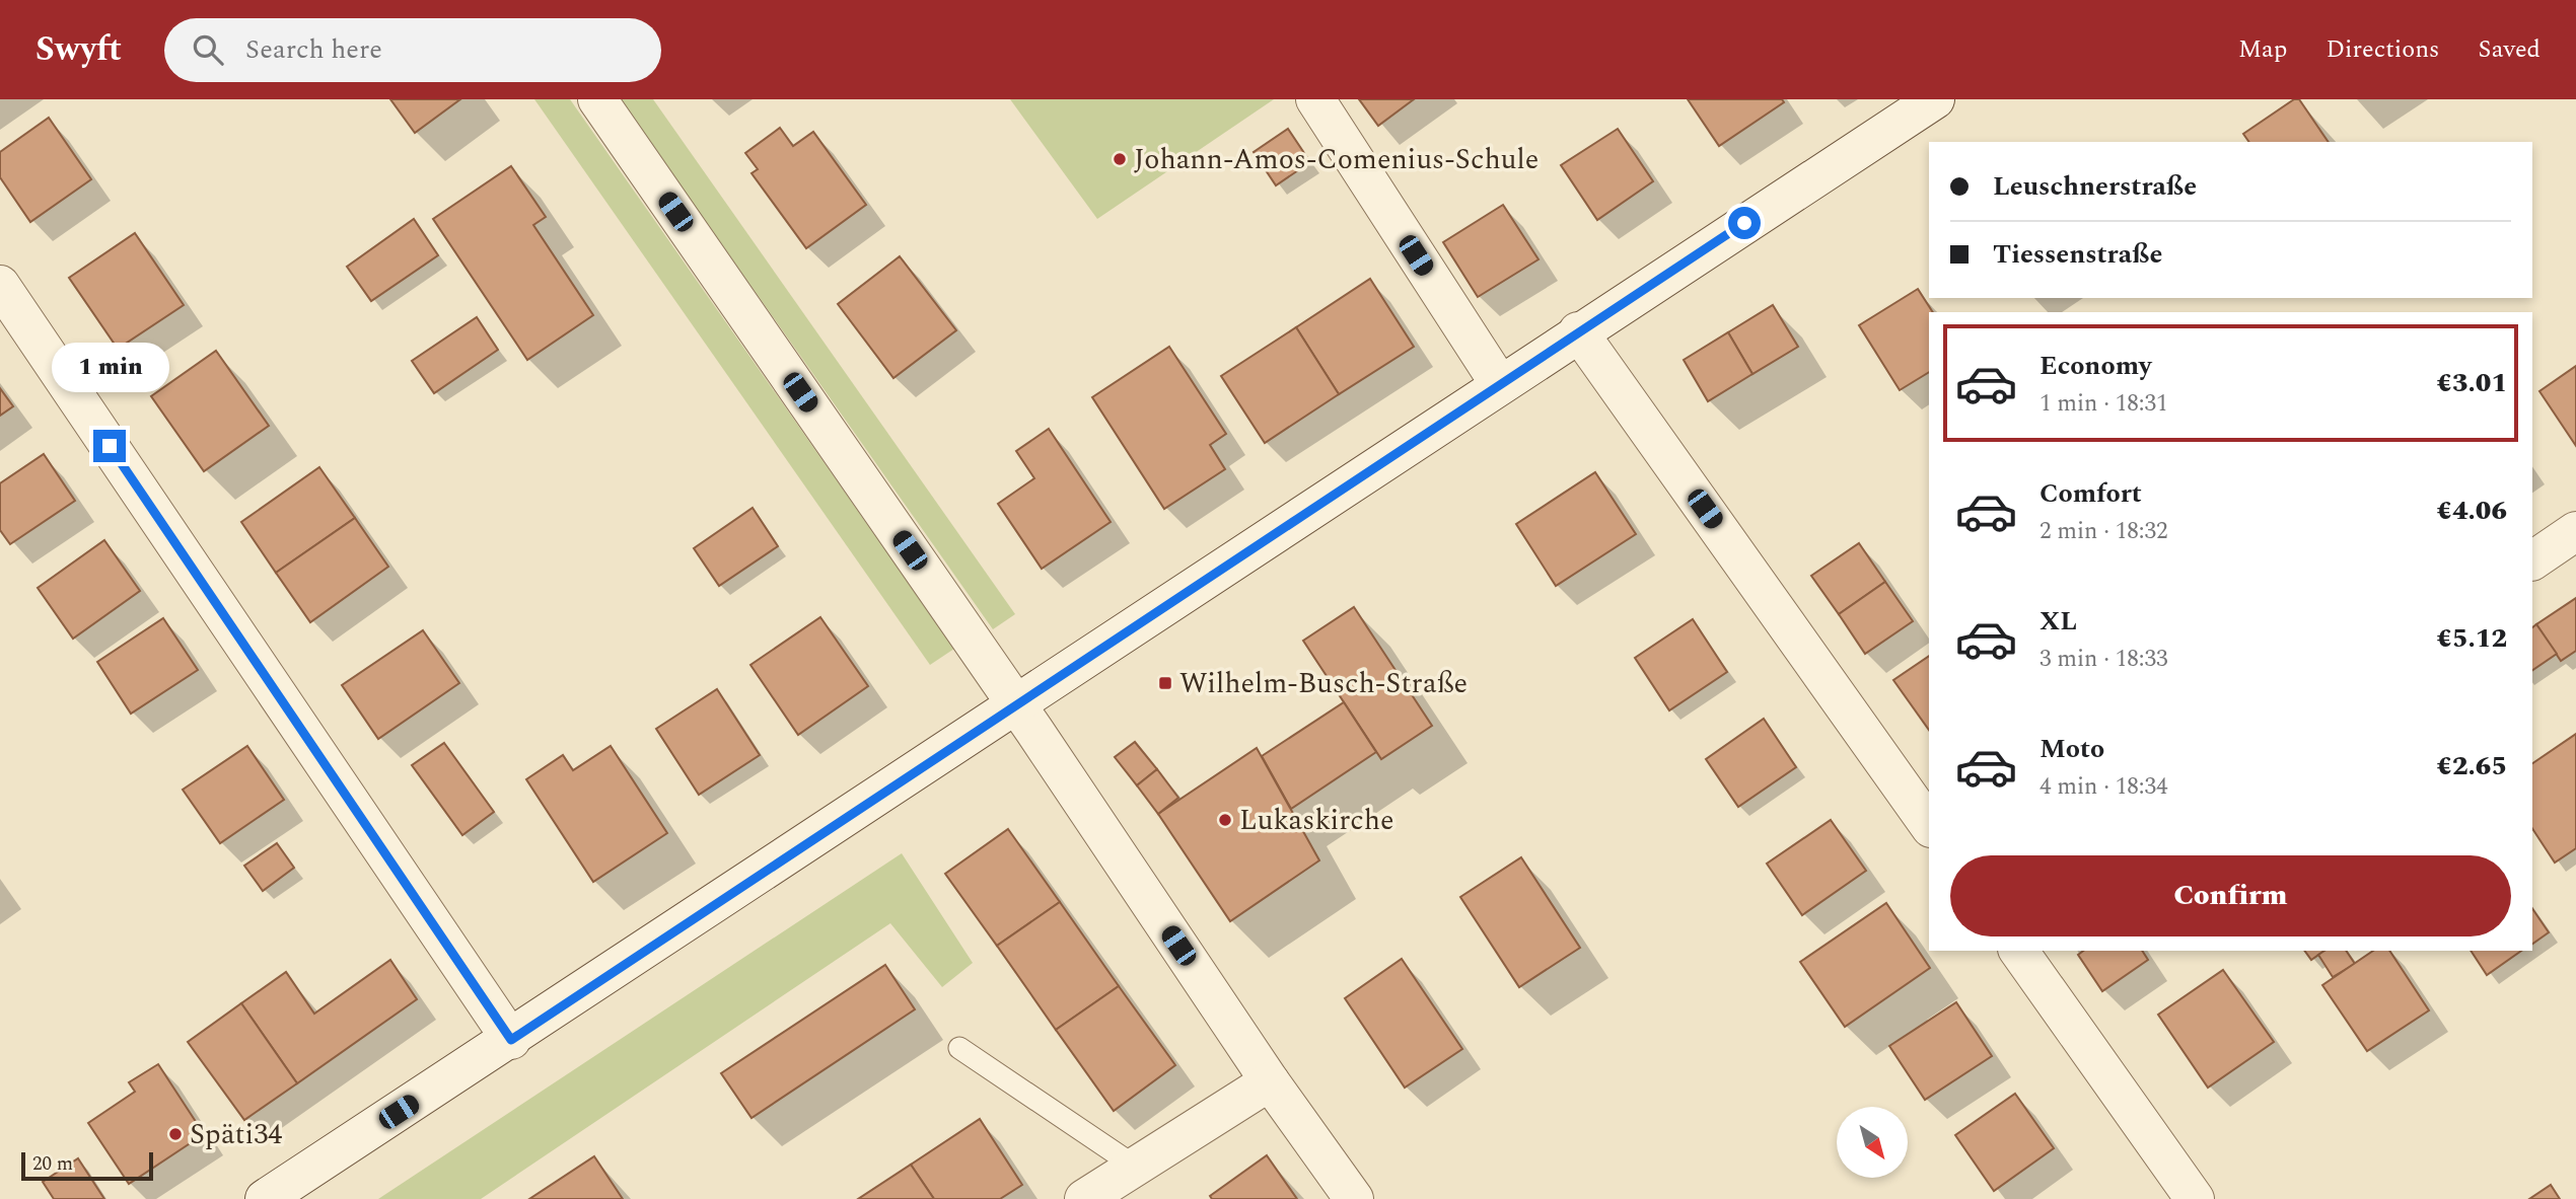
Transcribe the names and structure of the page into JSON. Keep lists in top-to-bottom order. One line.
{"places":{"other":["Johann-Amos-Comenius-Schule","Lukaskirche","Späti34"],"transit":["Wilhelm-Busch-Straße"]},"scale_bar":"20 m","north":"bottom right","page":{"header":"Swyft","search":"Search here","nav":["Map","Directions","Saved"],"banner":["Leuschnerstraße","Tiessenstraße"],"list":[{"name":"Economy","note":"1 min · 18:31","value":"€3.01"},{"name":"Comfort","note":"2 min · 18:32","value":"€4.06"},{"name":"XL","note":"3 min · 18:33","value":"€5.12"},{"name":"Moto","note":"4 min · 18:34","value":"€2.65"}],"bubble":"1 min","buttons":"Confirm","scale":"20 m"}}
